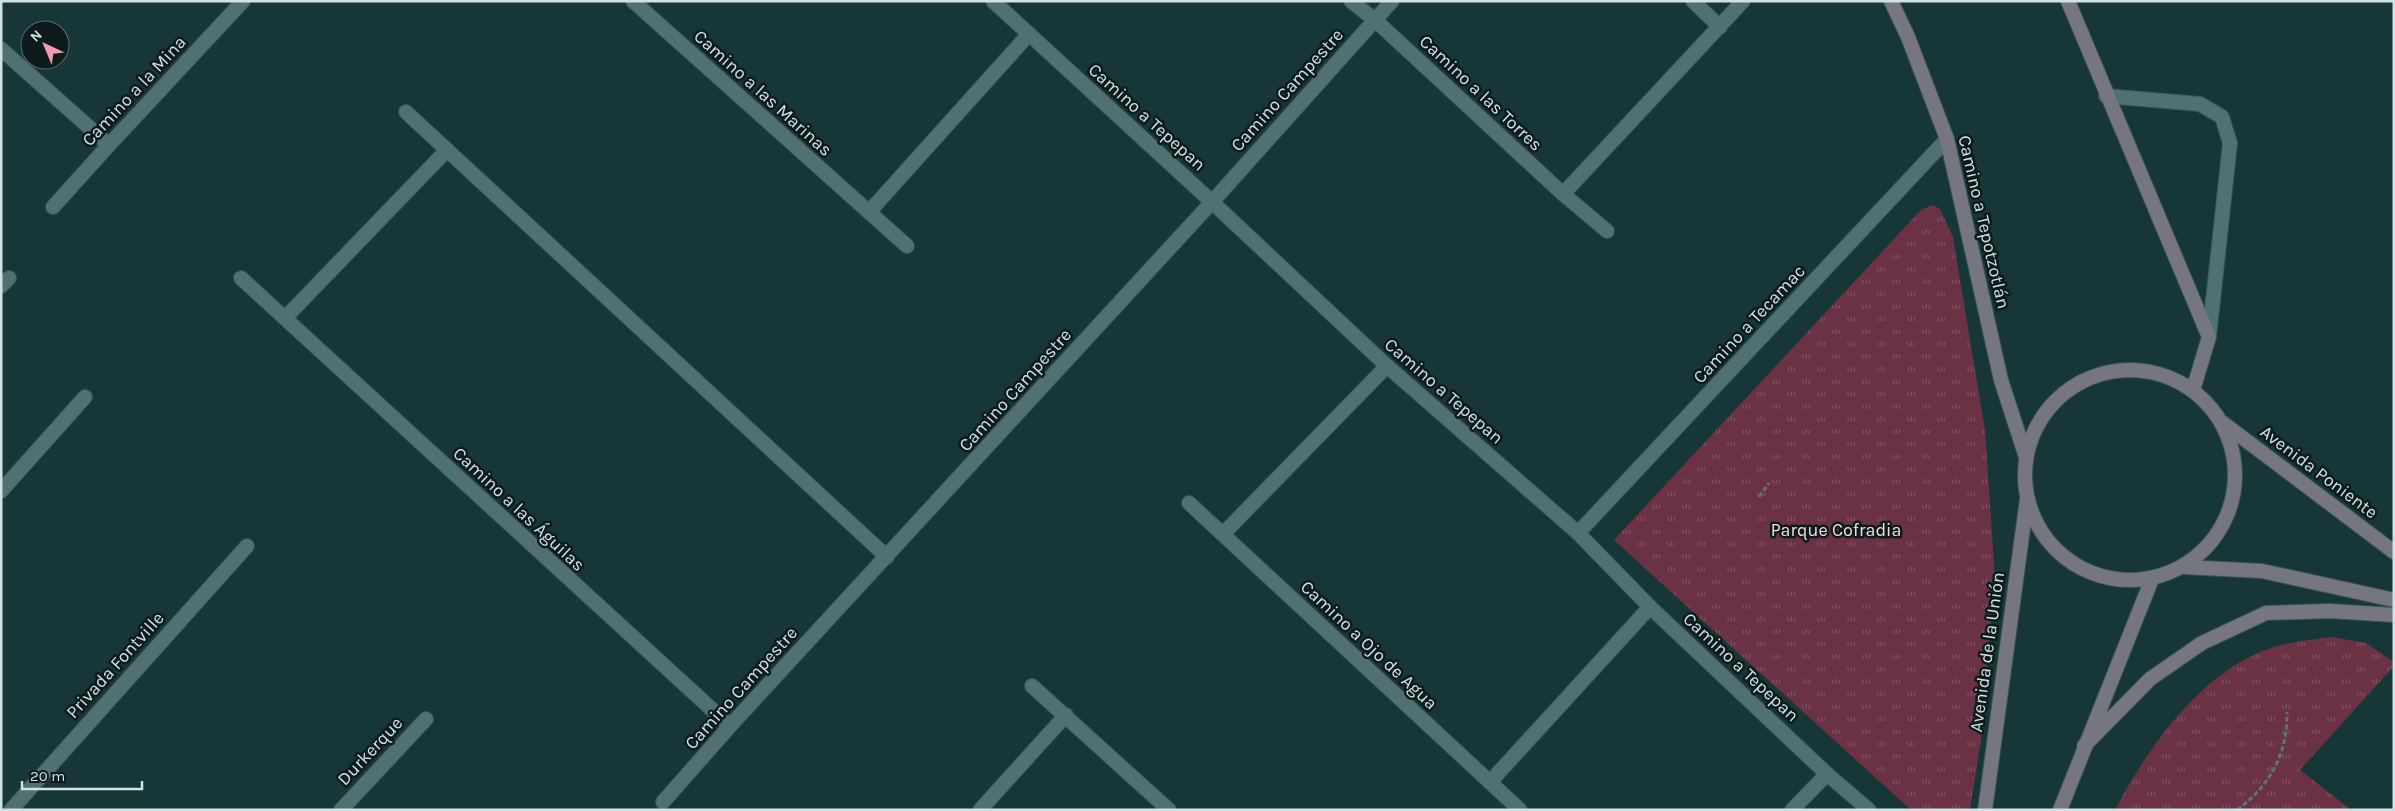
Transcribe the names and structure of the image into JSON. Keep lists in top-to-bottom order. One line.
{"streets":{"main road":["Camino a Tepotzotlán","Avenida Poniente","Avenida de la Unión"],"street":["Camino Campestre","Camino a la Mina","Camino a las Marinas","Camino a las Torres","Camino a Tepepan","Camino a Tecamac","Camino a las Águilas","Camino a Ojo de Agua","Privada Fontville","Durkerque"]},"crossings":[["Camino Campestre","Camino a las Torres"],["Camino Campestre","Camino a Tepepan"],["Camino Campestre","Camino a las Águilas"],["Camino a Tepepan","Camino a Tecamac"],["Camino a Tepotzotlán","Camino a Tecamac"]],"parks":["Parque Cofradia"],"scale_bar":"20 m","north":"top left"}
